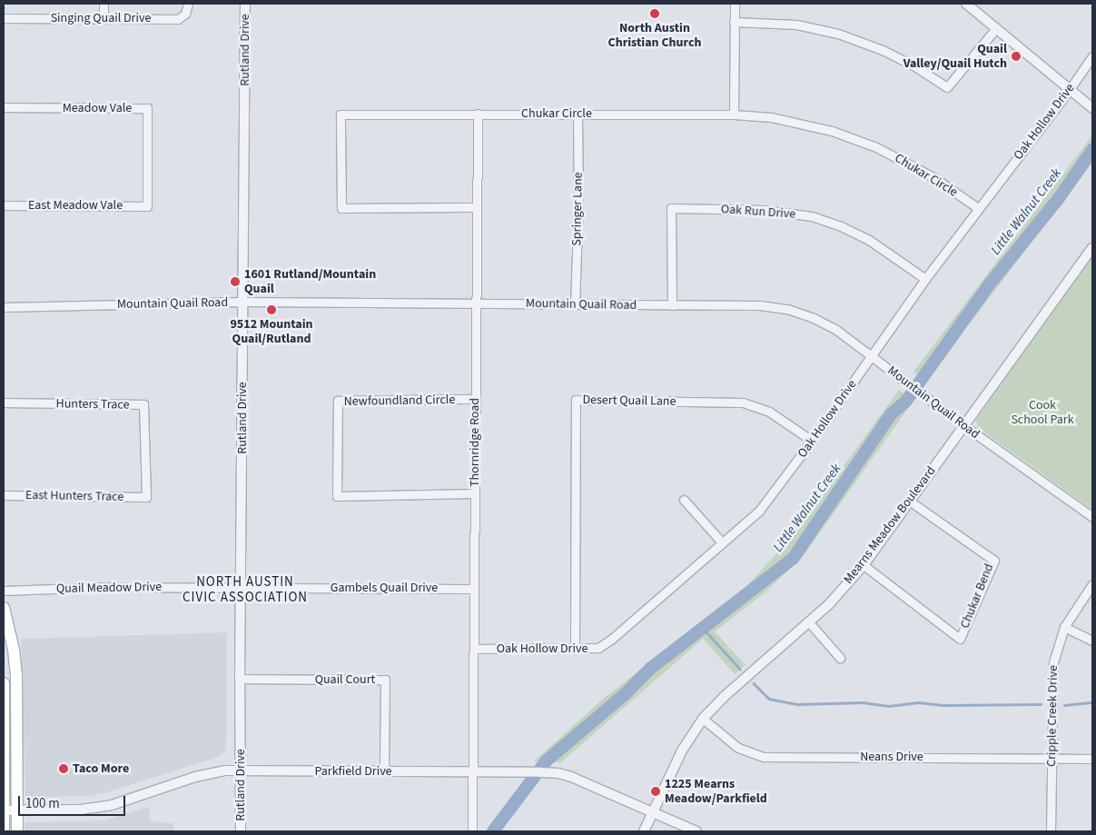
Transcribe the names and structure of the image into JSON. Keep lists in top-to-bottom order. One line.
{"streets":{"street":["Singing Quail Drive","Rutland Drive","Meadow Vale","Chukar Circle","Oak Hollow Drive","East Meadow Vale","Springer Lane","Oak Run Drive","Mountain Quail Road","Newfoundland Circle","Desert Quail Lane","Hunters Trace","Thornridge Road","East Hunters Trace","Mearns Meadow Boulevard","Quail Meadow Drive","Gambels Quail Drive","Chukar Bend","Quail Court","Cripple Creek Drive","Neans Drive","Parkfield Drive"]},"crossings":[["Rutland Drive","Mountain Quail Road"],["Rutland Drive","Quail Meadow Drive"],["Rutland Drive","Gambels Quail Drive"],["Rutland Drive","Quail Court"],["Rutland Drive","Parkfield Drive"],["Meadow Vale","East Meadow Vale"],["Chukar Circle","Oak Hollow Drive"],["Chukar Circle","Springer Lane"],["Chukar Circle","Thornridge Road"],["Oak Hollow Drive","Oak Run Drive"],["Oak Hollow Drive","Mountain Quail Road"],["Oak Hollow Drive","Desert Quail Lane"],["Oak Hollow Drive","Thornridge Road"],["Springer Lane","Mountain Quail Road"],["Oak Run Drive","Mountain Quail Road"],["Mountain Quail Road","Thornridge Road"],["Mountain Quail Road","Mearns Meadow Boulevard"],["Newfoundland Circle","Thornridge Road"],["Hunters Trace","East Hunters Trace"],["Thornridge Road","Gambels Quail Drive"],["Thornridge Road","Parkfield Drive"],["Mearns Meadow Boulevard","Chukar Bend"],["Mearns Meadow Boulevard","Neans Drive"],["Mearns Meadow Boulevard","Parkfield Drive"],["Quail Meadow Drive","Gambels Quail Drive"],["Quail Court","Parkfield Drive"],["Cripple Creek Drive","Neans Drive"]],"districts":["NORTH AUSTIN CIVIC ASSOCIATION"],"water":["Little Walnut Creek"],"parks":["Cook School Park"],"places":["North Austin Christian Church","Quail Valley/Quail Hutch","1601 Rutland/Mountain Quail","9512 Mountain Quail/Rutland","Taco More","1225 Mearns Meadow/Parkfield"],"scale_bar":"100 m"}
